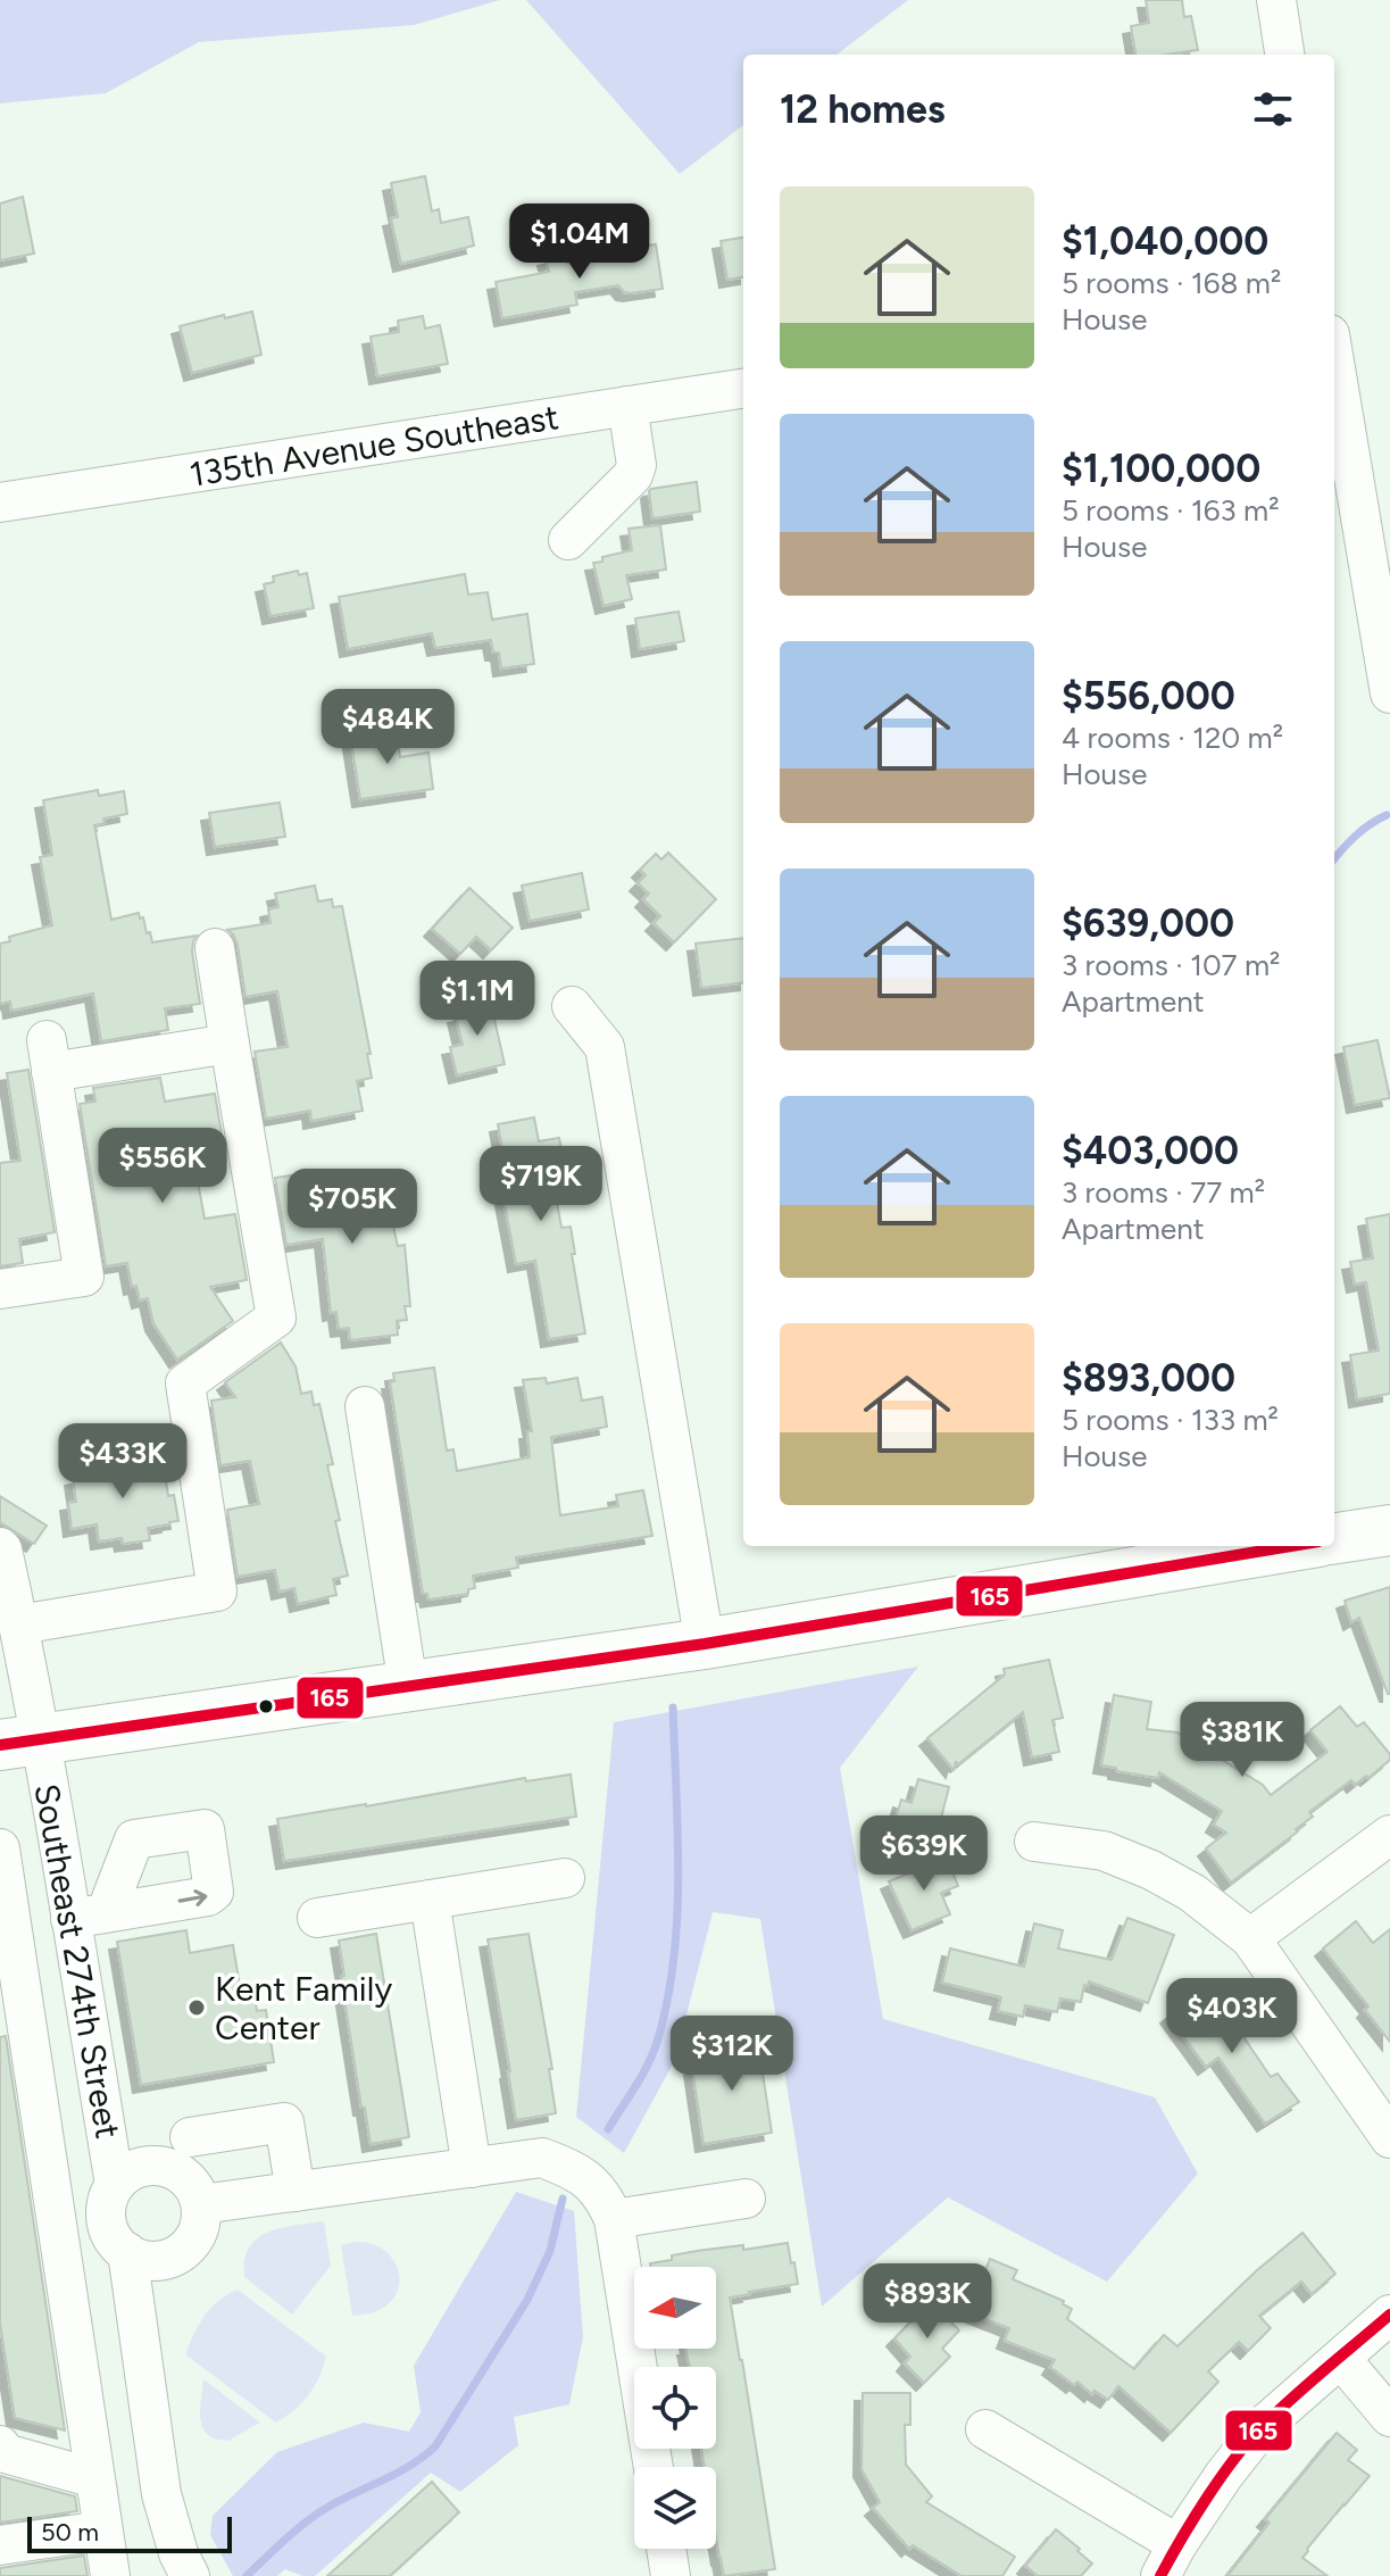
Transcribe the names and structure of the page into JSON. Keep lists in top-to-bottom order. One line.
{"streets":{"street":["135th Avenue Southeast","Southeast 274th Street"]},"places":["Kent Family Center"],"lines":["transit line 165"],"scale_bar":"50 m","north":"left","page":{"heading":"12 homes","list":[{"name":"$1,040,000","note":"5 rooms · 168 m² · House"},{"name":"$1,100,000","note":"5 rooms · 163 m² · House"},{"name":"$556,000","note":"4 rooms · 120 m² · House"},{"name":"$639,000","note":"3 rooms · 107 m² · Apartment"},{"name":"$403,000","note":"3 rooms · 77 m² · Apartment"},{"name":"$893,000","note":"5 rooms · 133 m² · House"}],"price":["$1.04M","$484K","$1.1M","$556K","$719K","$705K","$433K","$381K","$639K","$403K","$312K","$893K"],"scale":"50 m"}}
